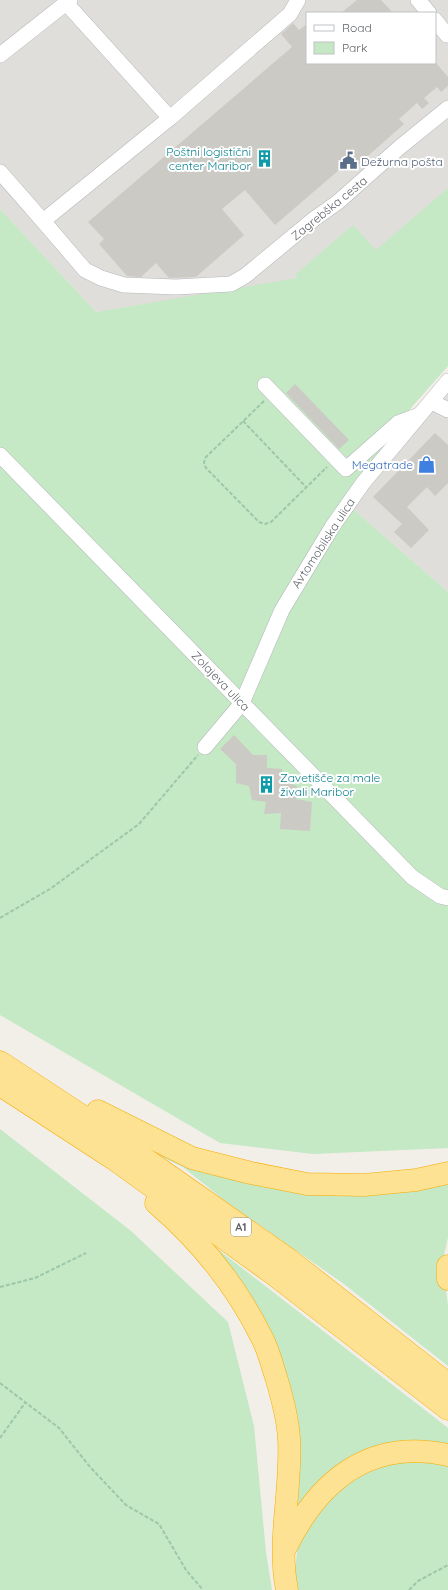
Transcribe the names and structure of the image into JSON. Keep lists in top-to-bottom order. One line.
{"streets":{"highway":["A1"],"street":["Zagrebška cesta","Avtomobilska ulica","Zolajeva ulica"]},"crossings":[["Avtomobilska ulica","Zolajeva ulica"]],"places":{"building":["Poštni logistični center Maribor","Zavetišče za male živali Maribor"],"public building":["Dežurna pošta"],"shop":["Megatrade"]},"legend":["Road","Park"]}
